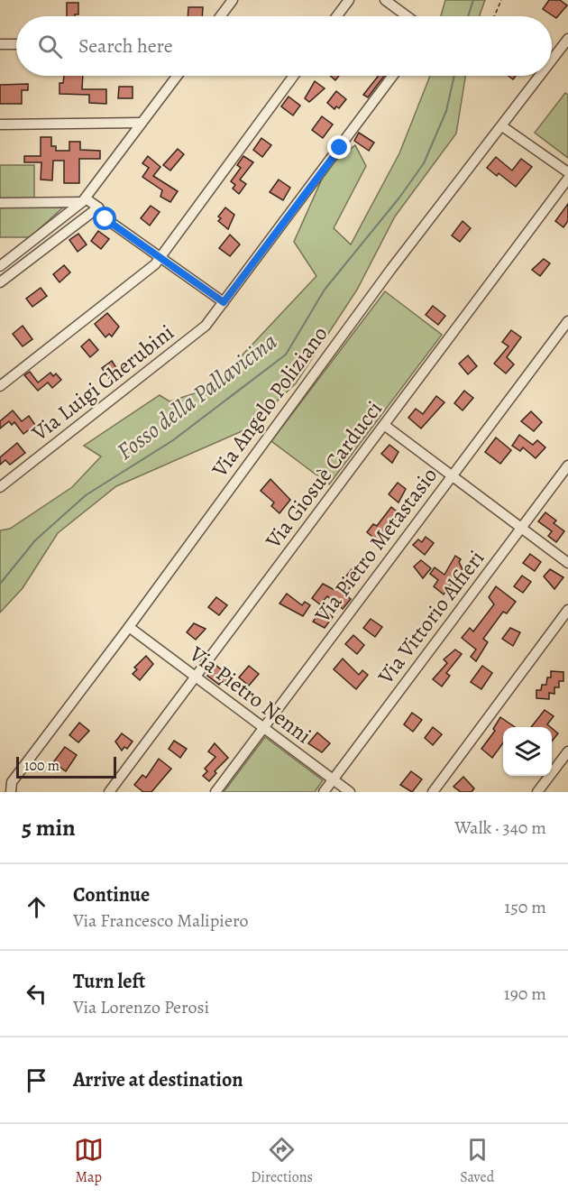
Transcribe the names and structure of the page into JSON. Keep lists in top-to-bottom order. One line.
{"streets":{"street":["Via Luigi Cherubini","Via Angelo Poliziano","Via Giosuè Carducci","Via Pietro Metastasio","Via Vittorio Alfieri","Via Pietro Nenni"]},"crossings":[["Via Angelo Poliziano","Via Pietro Nenni"],["Via Giosuè Carducci","Via Pietro Nenni"],["Via Pietro Metastasio","Via Pietro Nenni"],["Via Vittorio Alfieri","Via Pietro Nenni"]],"water":["Fosso della Pallavicina"],"scale_bar":"100 m","page":{"search":"Search here","scale":"100 m","heading":["5 min","Walk · 340 m"],"list":[["Continue","Via Francesco Malipiero","150 m"],["Turn left","Via Lorenzo Perosi","190 m"],"Arrive at destination"],"nav":["Map","Directions","Saved"]}}
